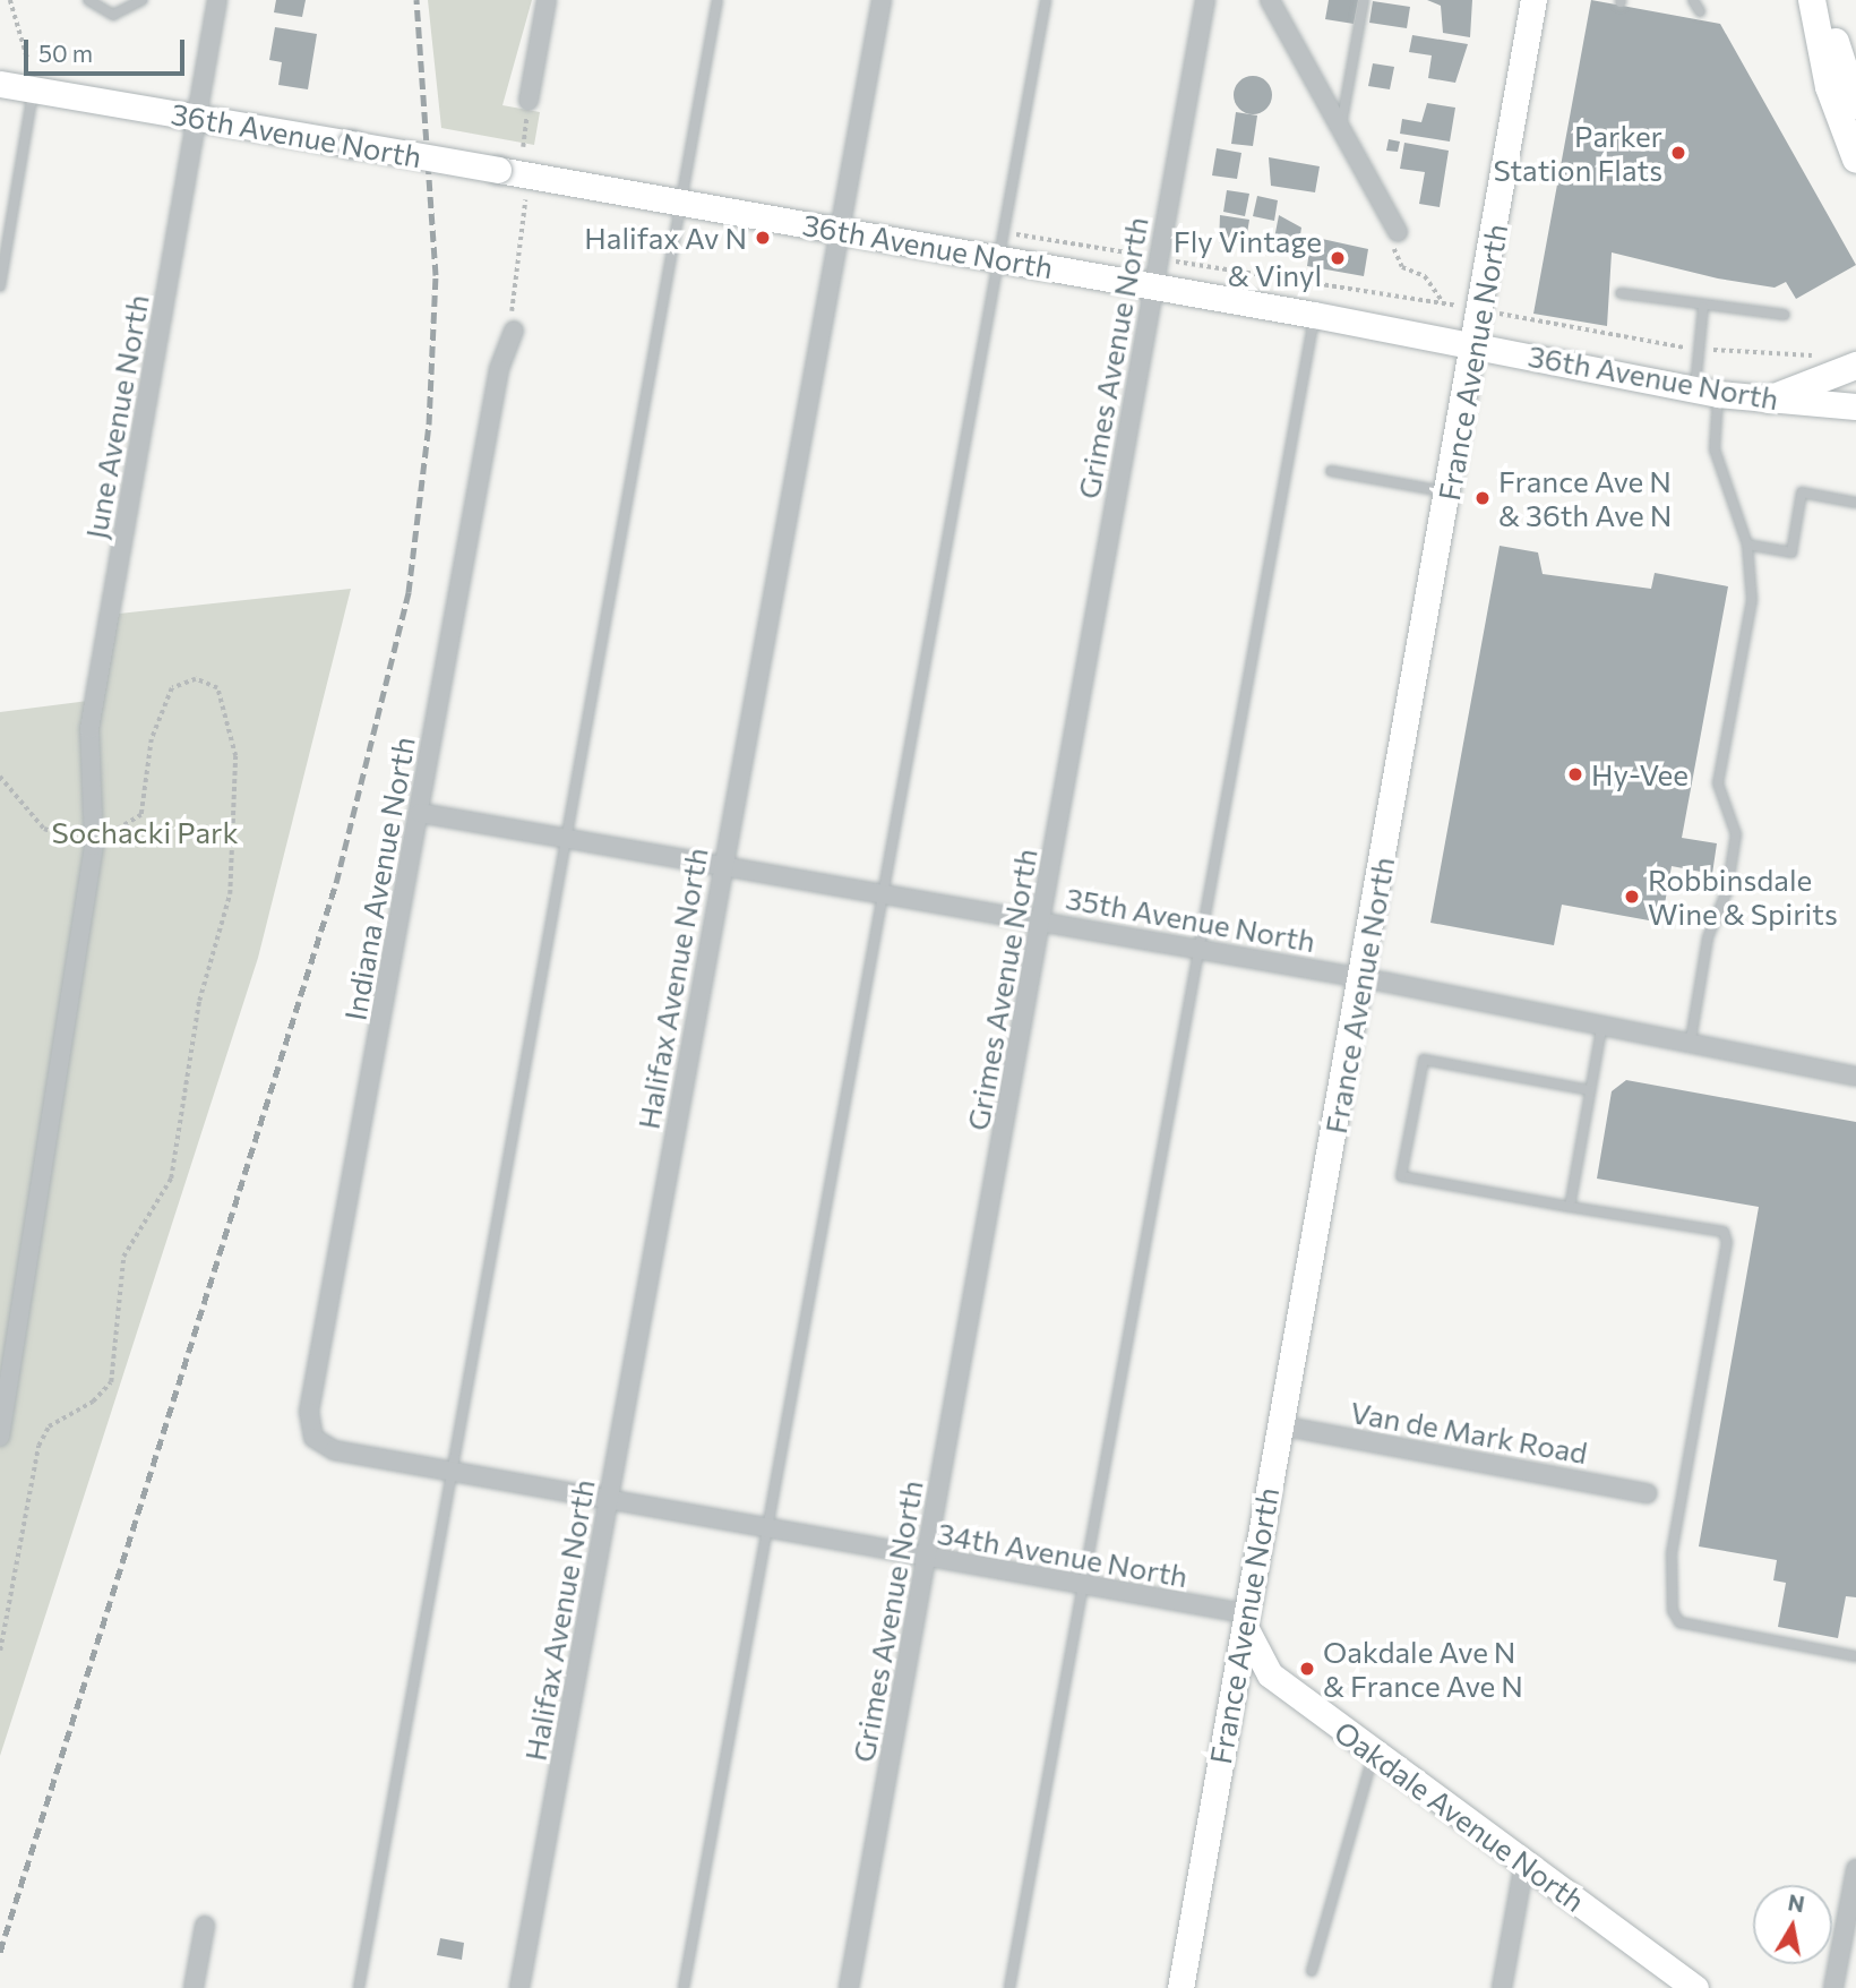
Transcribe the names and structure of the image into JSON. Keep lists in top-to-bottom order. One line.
{"streets":{"street":["36th Avenue North","Grimes Avenue North","France Avenue North","June Avenue North","Indiana Avenue North","35th Avenue North","Halifax Avenue North","Van de Mark Road","34th Avenue North","Oakdale Avenue North"]},"crossings":[["36th Avenue North","Grimes Avenue North"],["36th Avenue North","France Avenue North"],["36th Avenue North","June Avenue North"],["36th Avenue North","Halifax Avenue North"],["Grimes Avenue North","35th Avenue North"],["Grimes Avenue North","34th Avenue North"],["France Avenue North","35th Avenue North"],["France Avenue North","Van de Mark Road"],["France Avenue North","34th Avenue North"],["France Avenue North","Oakdale Avenue North"],["Indiana Avenue North","35th Avenue North"],["Indiana Avenue North","34th Avenue North"],["35th Avenue North","Halifax Avenue North"],["Halifax Avenue North","34th Avenue North"],["34th Avenue North","Oakdale Avenue North"]],"parks":["Sochacki Park"],"places":["Parker Station Flats","Halifax Av N","Fly Vintage & Vinyl","France Ave N & 36th Ave N","Hy-Vee","Robbinsdale Wine & Spirits","Oakdale Ave N & France Ave N"],"scale_bar":"50 m","north":"top"}
